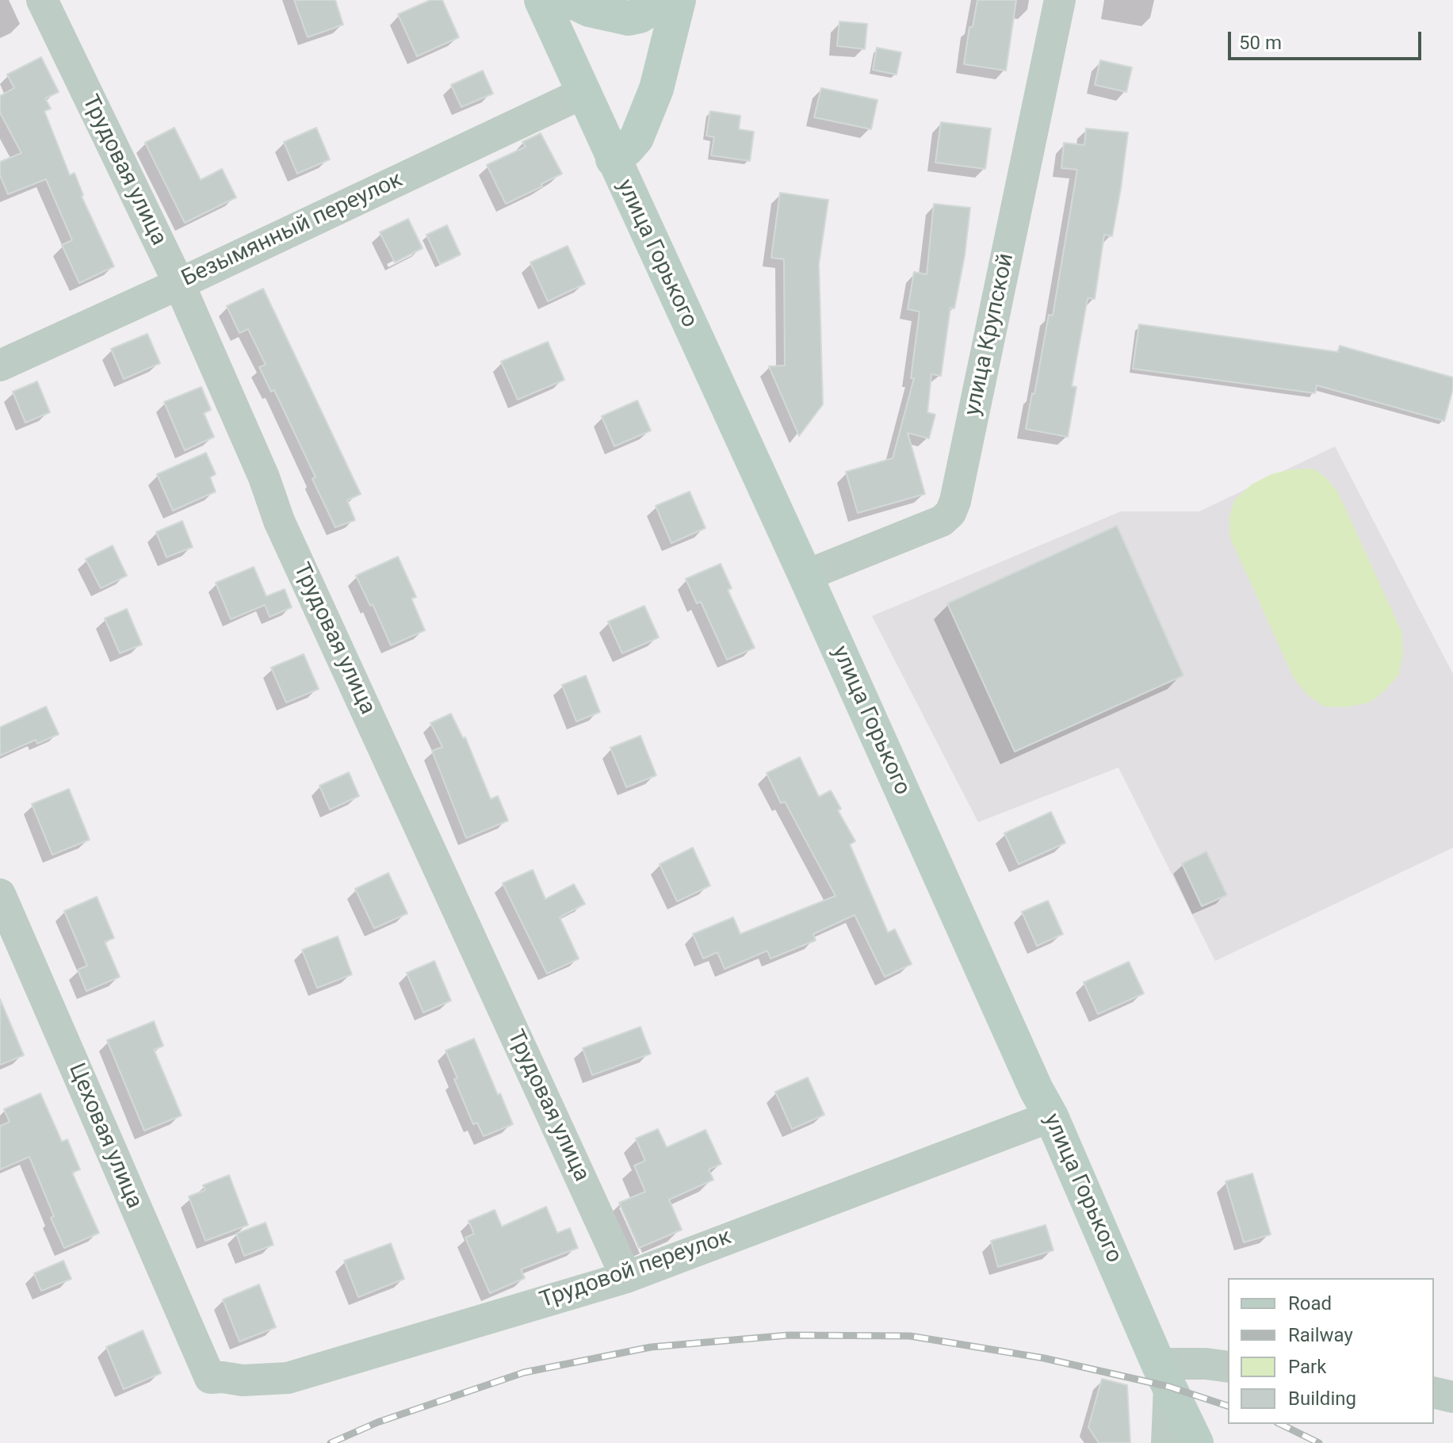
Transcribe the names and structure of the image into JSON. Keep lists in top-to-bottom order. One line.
{"streets":{"main road":["улица Горького"],"street":["Трудовая улица","Безымянный переулок","улица Крупской","Цеховая улица","Трудовой переулок"]},"crossings":[["Трудовая улица","Безымянный переулок"],["Трудовая улица","Трудовой переулок"],["Безымянный переулок","улица Горького"],["улица Горького","улица Крупской"],["улица Горького","Трудовой переулок"],["Цеховая улица","Трудовой переулок"]],"legend":["Road","Railway","Park","Building"],"scale_bar":"50 m"}
